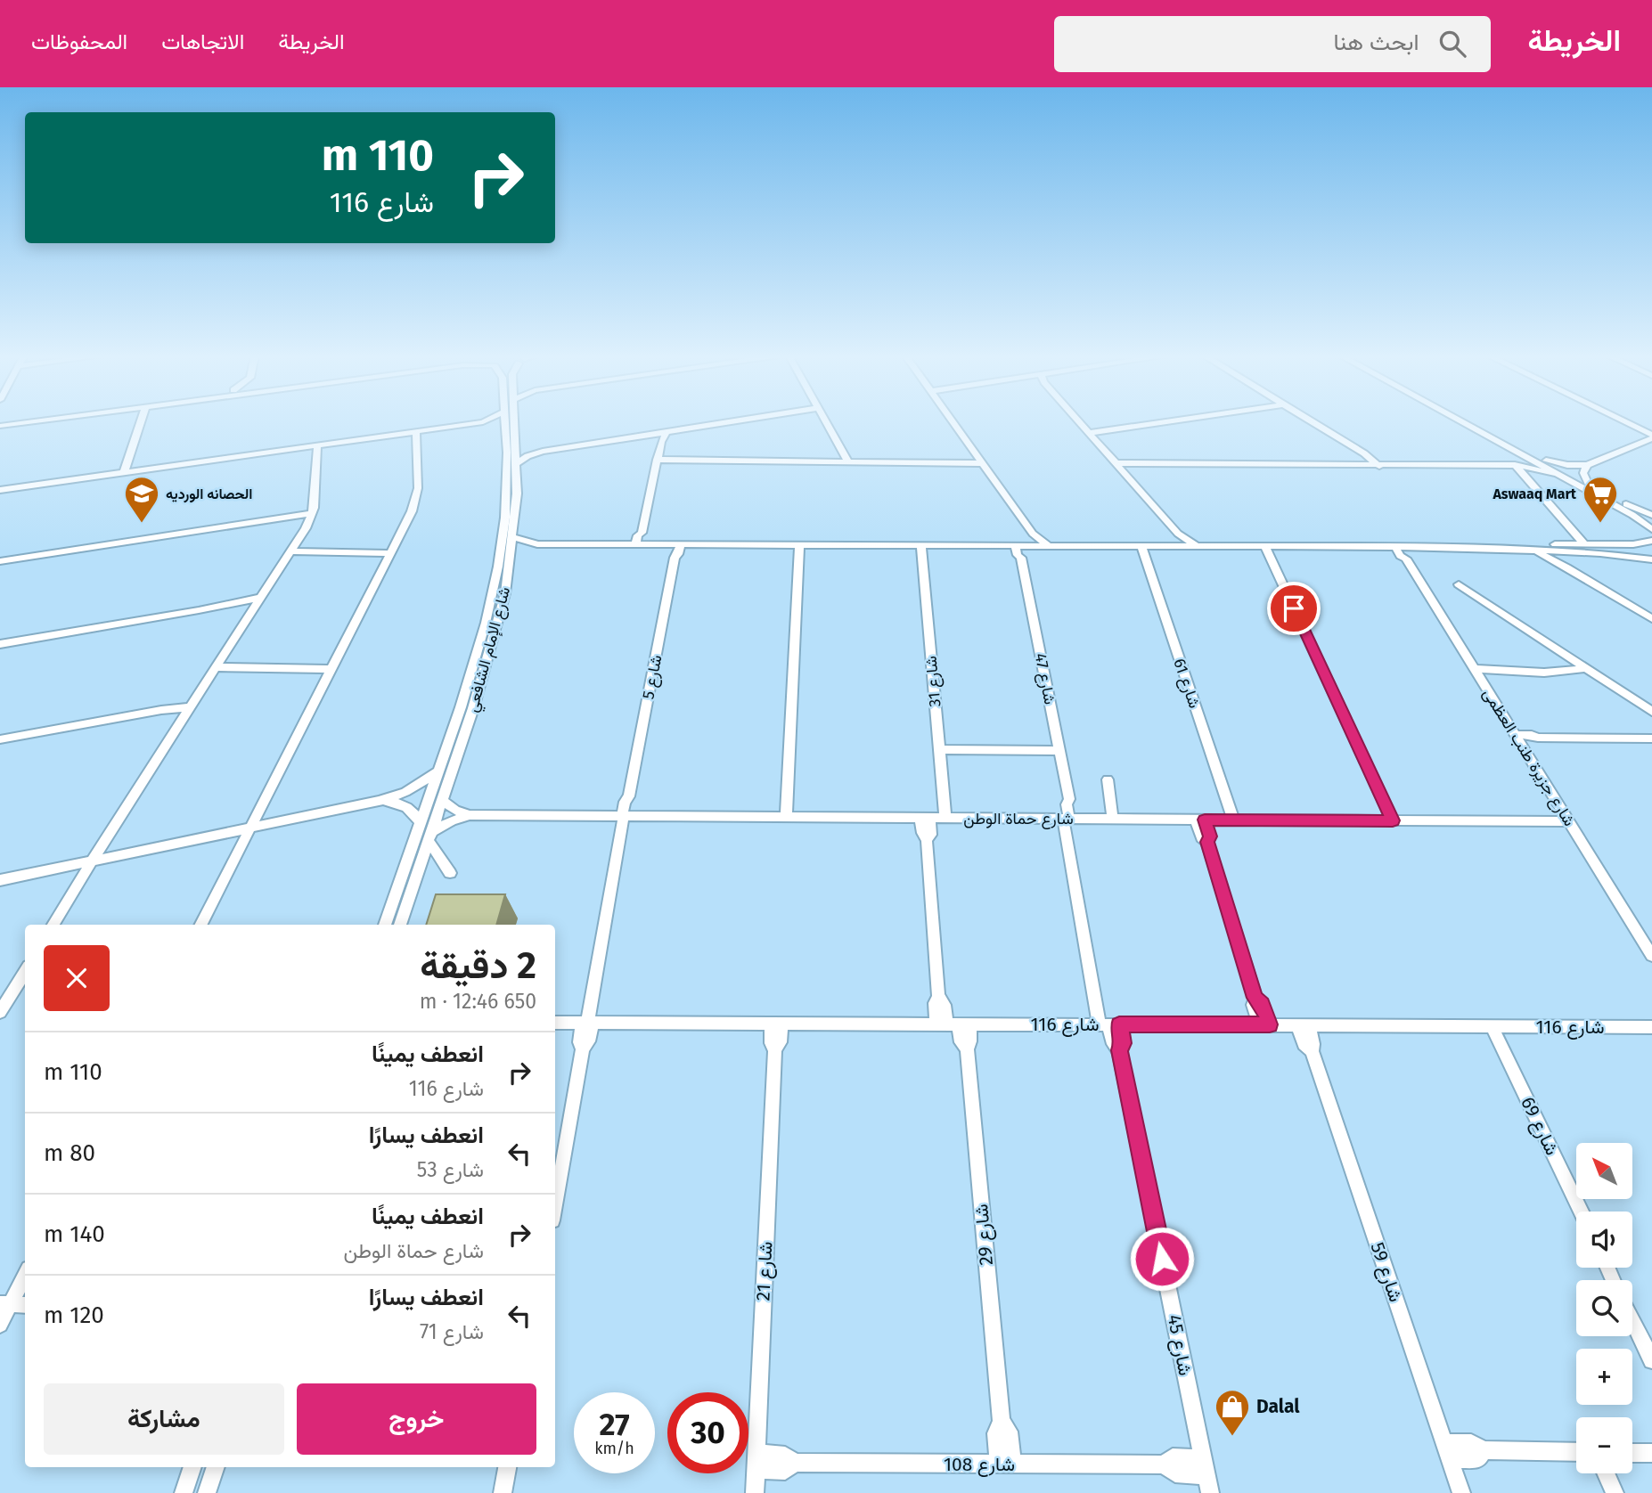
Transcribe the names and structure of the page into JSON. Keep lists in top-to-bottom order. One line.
{"streets":{"street":["شارع الإمام الشافعي","شارع 5","شارع 47","شارع 31","شارع 61","شارع جزيرة طنب العظمى","شارع حماة الوطن","شارع 116","شارع 69","شارع 29","شارع 21","شارع 59","شارع 45","شارع 108"]},"crossings":[["شارع الإمام الشافعي","شارع حماة الوطن"],["شارع 5","شارع حماة الوطن"],["شارع 5","شارع 116"],["شارع 47","شارع حماة الوطن"],["شارع 47","شارع 116"],["شارع 47","شارع 45"],["شارع 31","شارع حماة الوطن"],["شارع 61","شارع حماة الوطن"],["شارع جزيرة طنب العظمى","شارع حماة الوطن"],["شارع 116","شارع 69"],["شارع 116","شارع 29"],["شارع 116","شارع 21"],["شارع 116","شارع 59"],["شارع 116","شارع 45"],["شارع 29","شارع 108"],["شارع 21","شارع 108"],["شارع 45","شارع 108"]],"places":{"school or university":["الحصانه الورديه"],"supermarket":["Aswaaq Mart"],"shop":["Dalal"]},"north":"top left","page":{"header":"الخريطة","search":"ابحث هنا","nav":["الخريطة","الاتجاهات","المحفوظات"],"turn":["110 m","شارع 116"],"heading":["2 دقيقة","650 m · 12:46"],"list":[{"name":"انعطف يمينًا","note":"شارع 116","value":"110 m"},{"name":"انعطف يسارًا","note":"شارع 53","value":"80 m"},{"name":"انعطف يمينًا","note":"شارع حماة الوطن","value":"140 m"},{"name":"انعطف يسارًا","note":"شارع 71","value":"120 m"}],"map_buttons":["+","−"],"buttons":["خروج","مشاركة"],"speed":"27 km/h","limit":"30"}}
